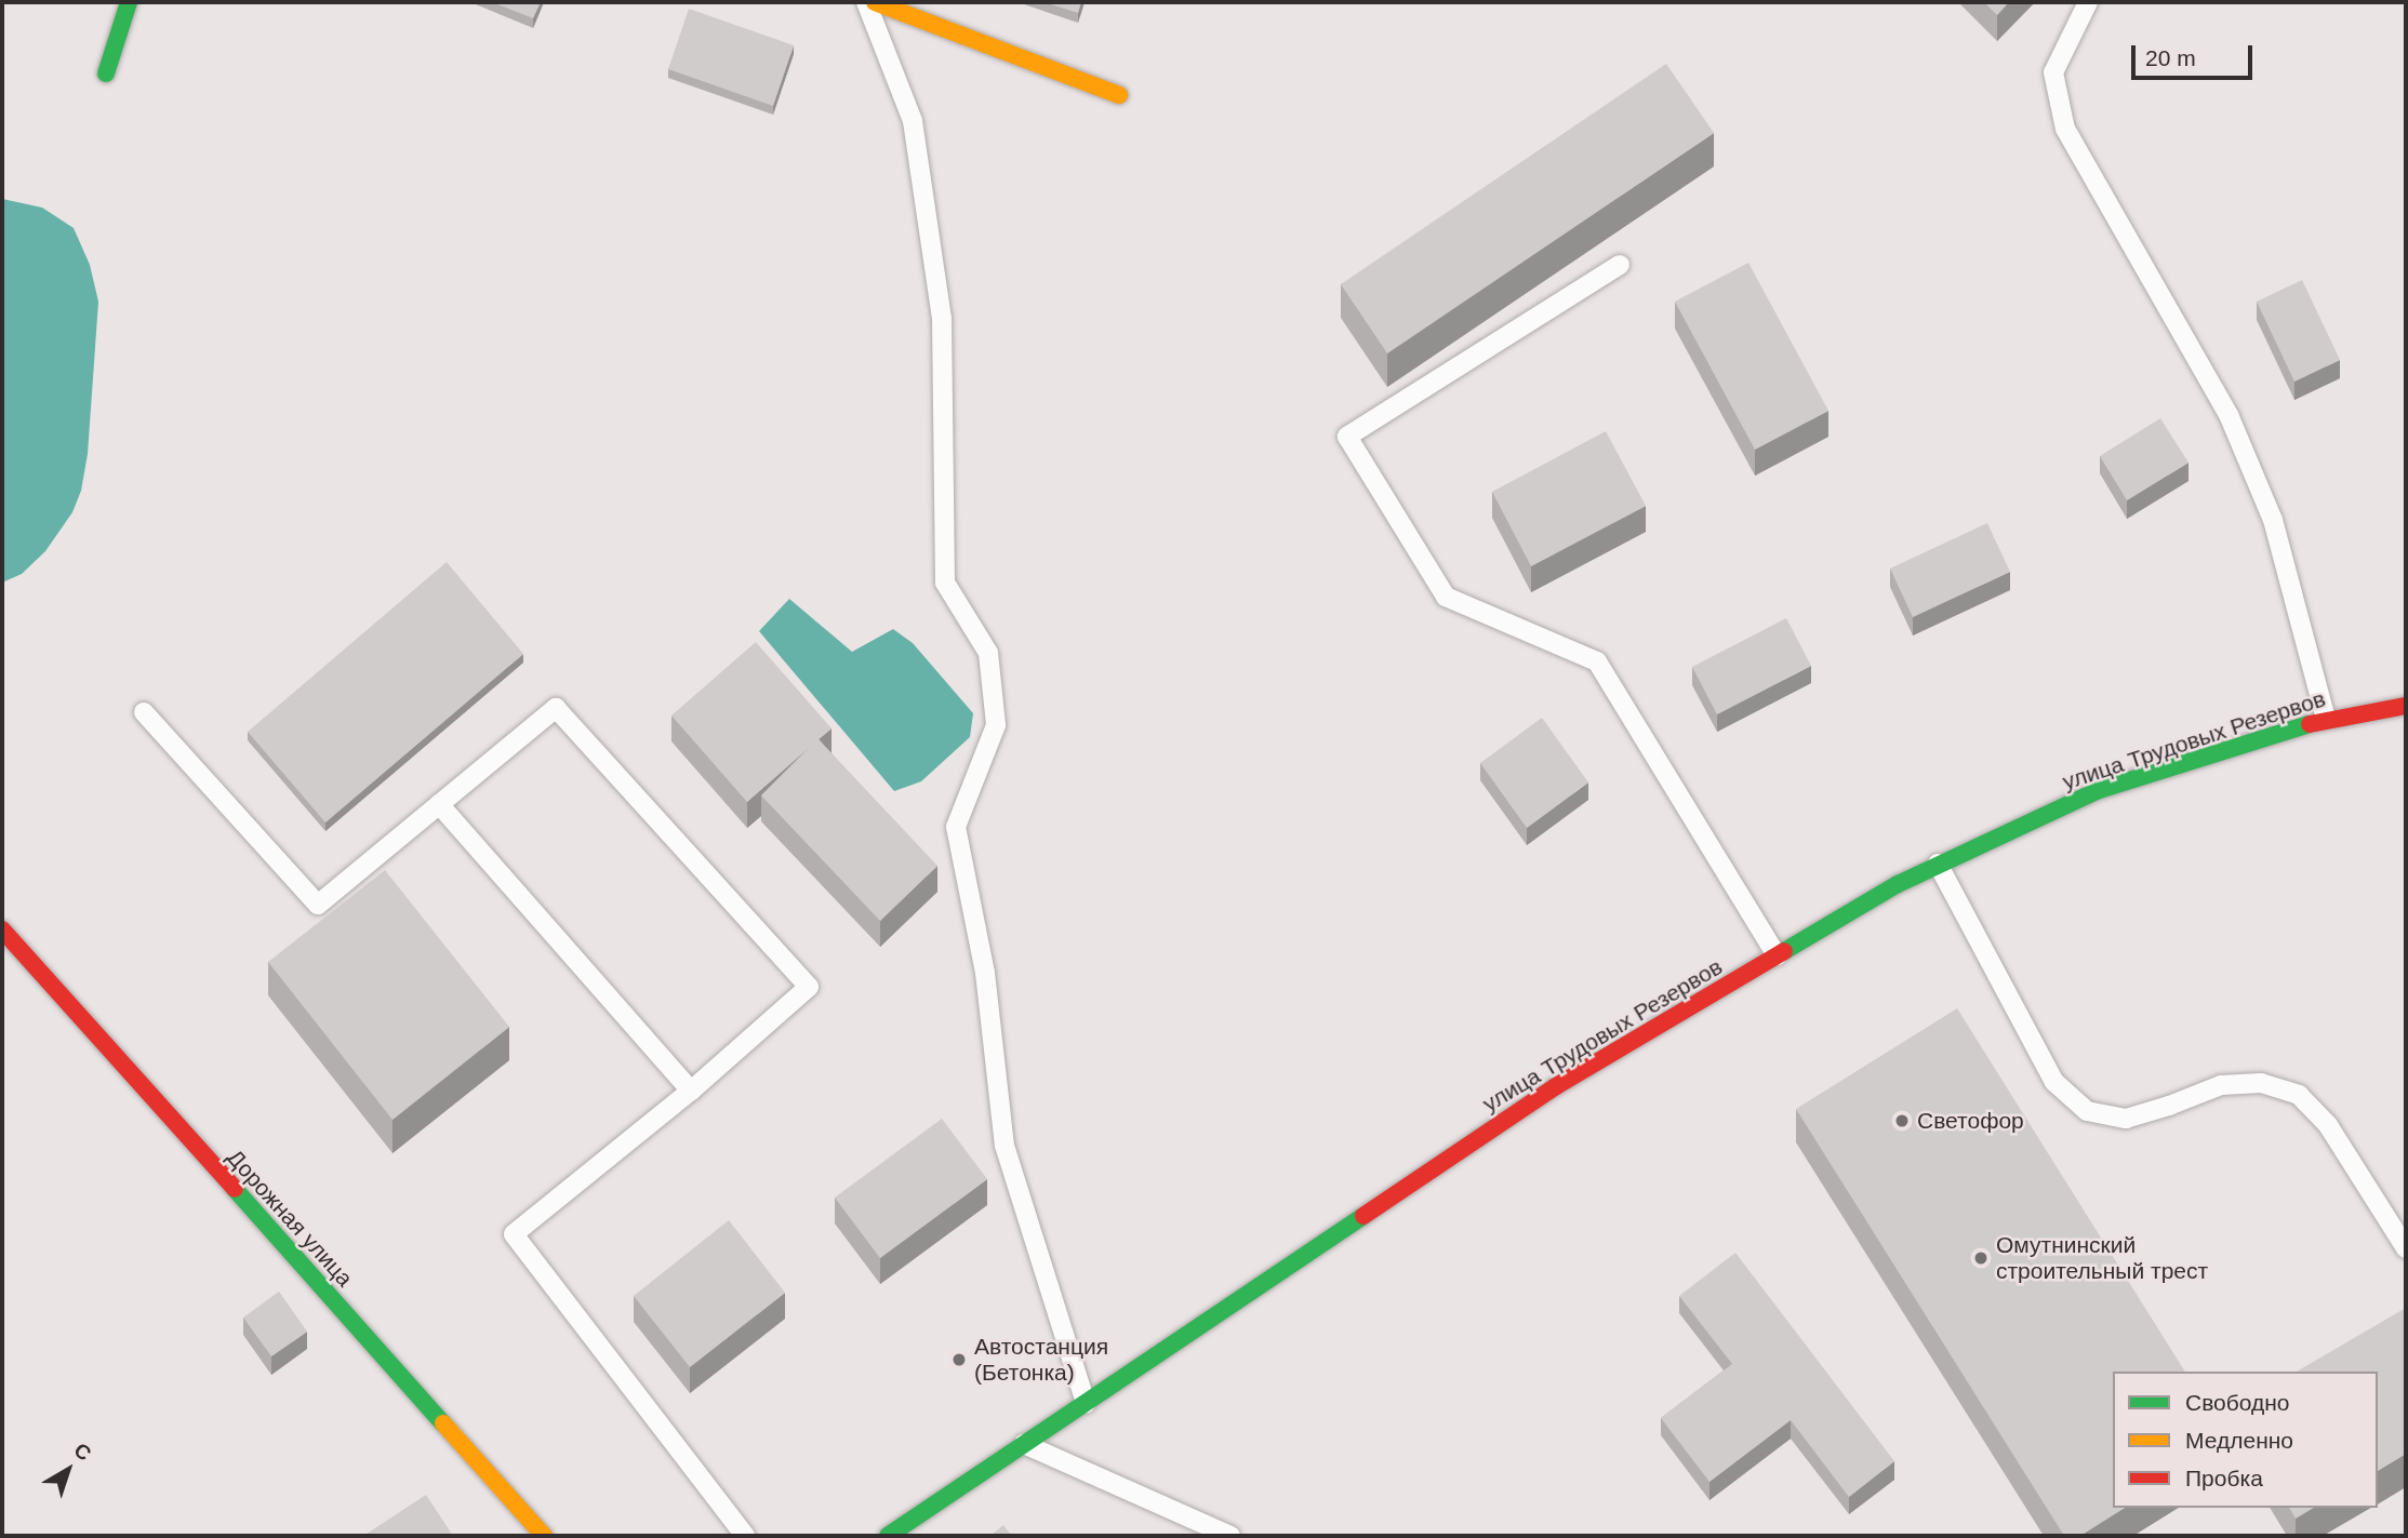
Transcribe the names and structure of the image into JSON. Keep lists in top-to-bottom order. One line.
{"streets":{"main road":["улица Трудовых Резервов","Дорожная улица"]},"places":["Светофор","Омутнинский строительный трест","Автостанция (Бетонка)"],"legend":["Свободно","Медленно","Пробка"],"scale_bar":"20 m","north":"top right"}
